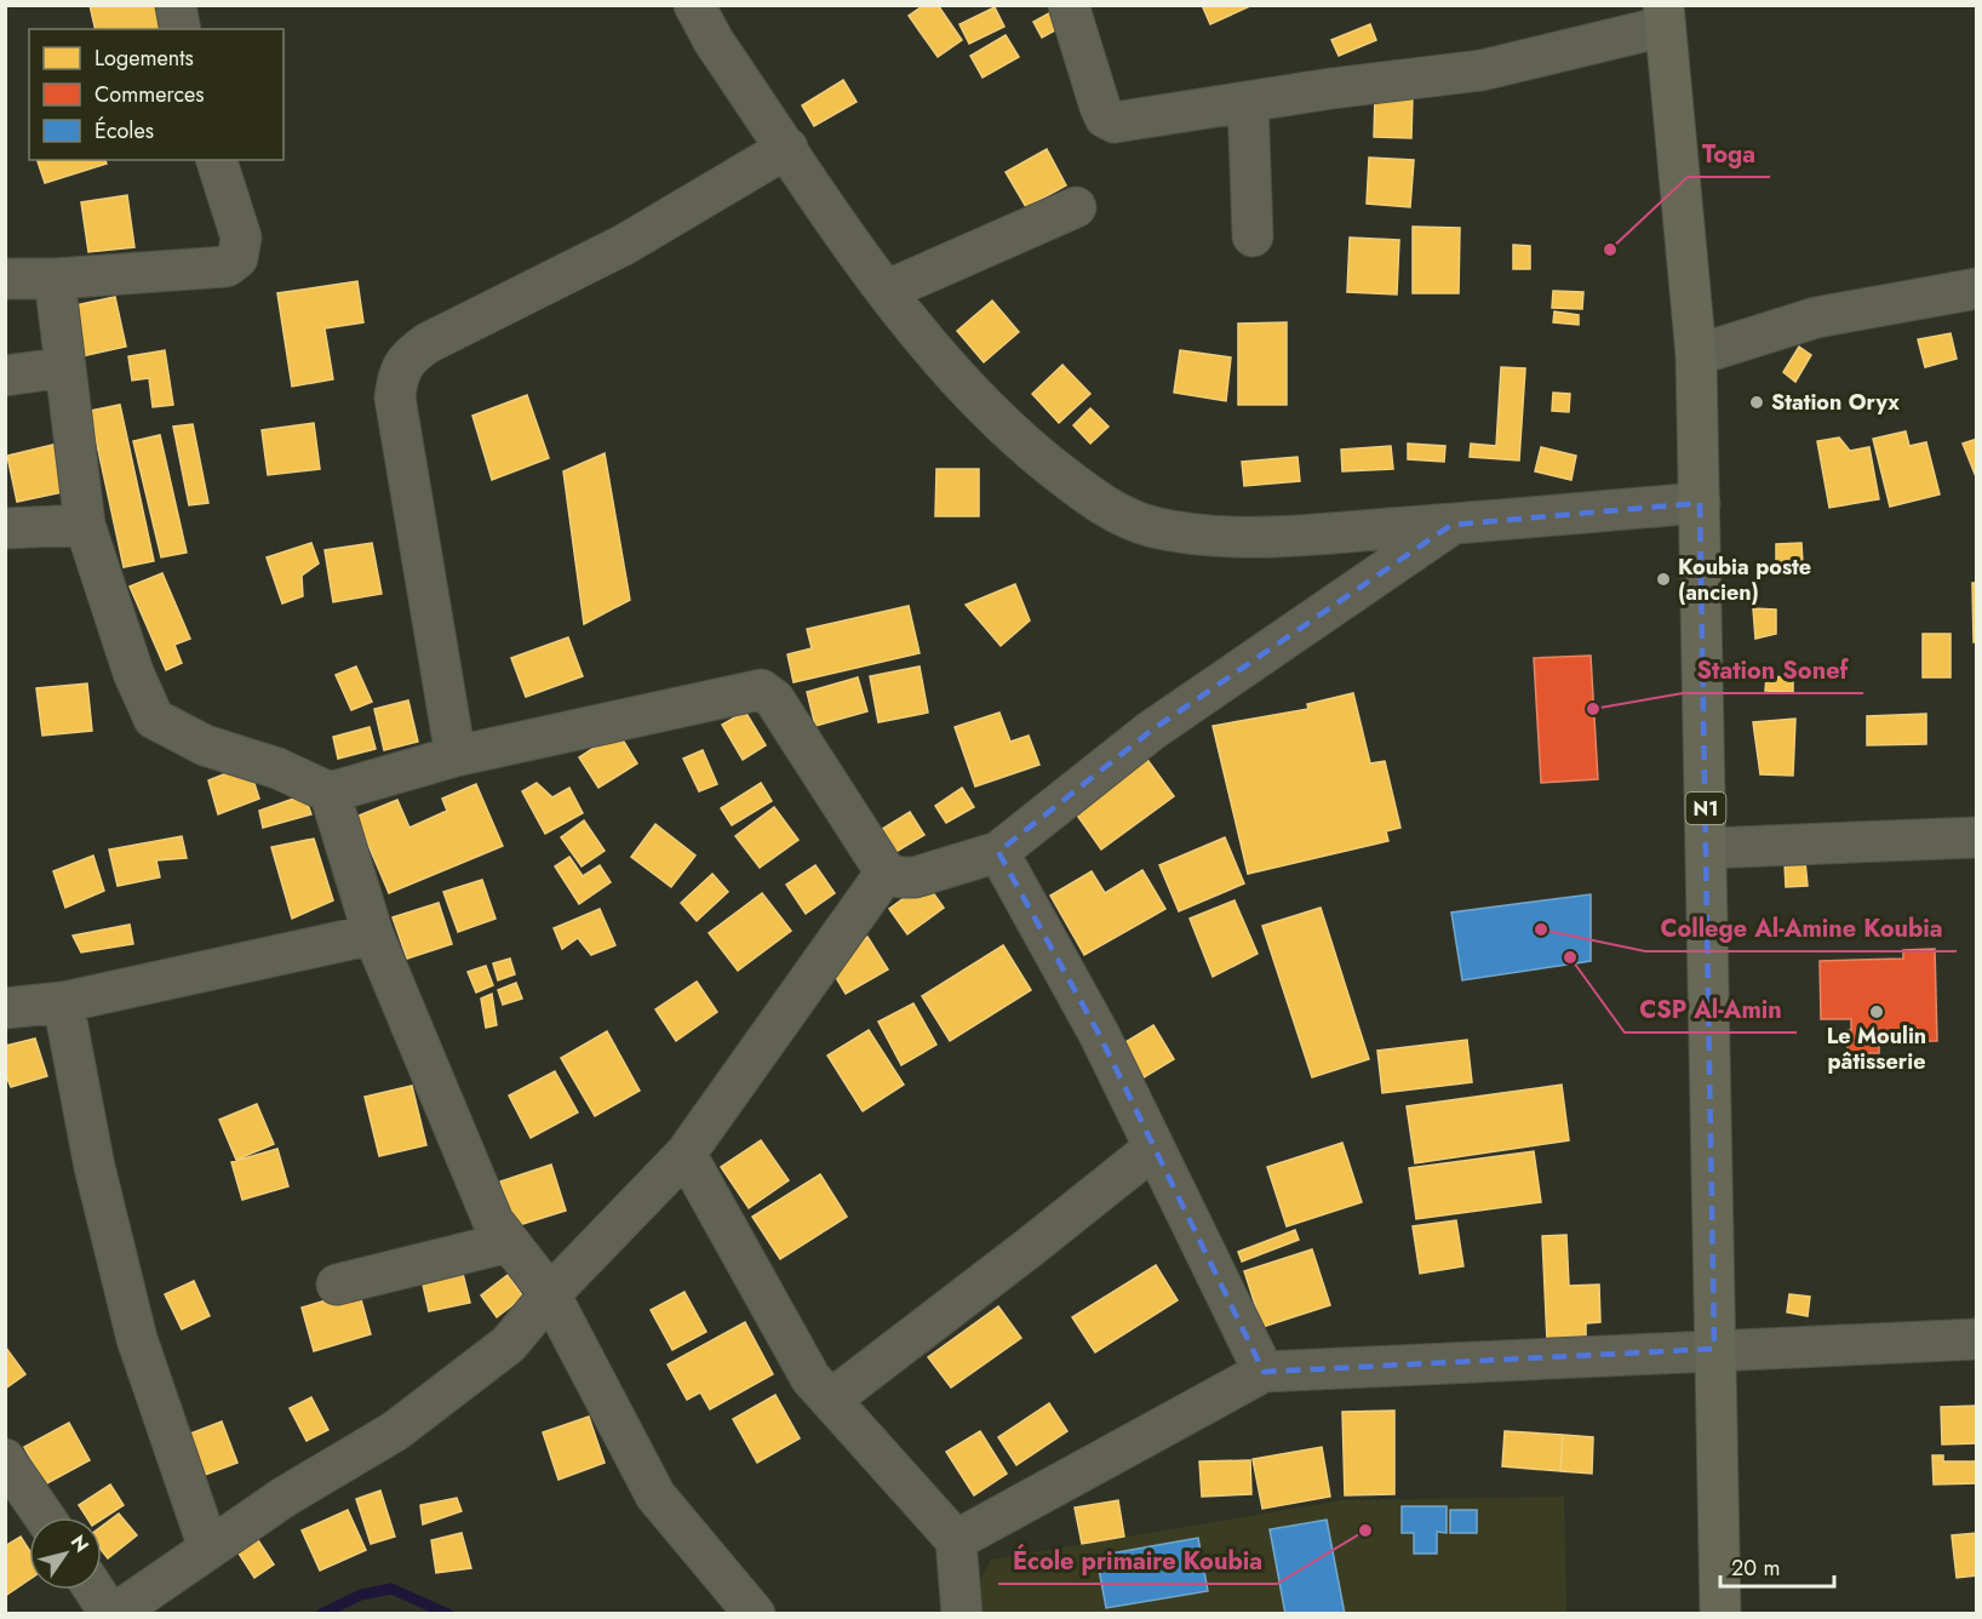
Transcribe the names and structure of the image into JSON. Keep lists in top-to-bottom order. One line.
{"streets":{"main road":["N1"]},"places":["Toga","Station Oryx","Koubia poste (ancien)","Station Sonef","College Al-Amine Koubia","CSP Al-Amin","Le Moulin pâtisserie","École primaire Koubia"],"legend":["Logements","Commerces","Écoles"],"scale_bar":"20 m","north":"top right"}
